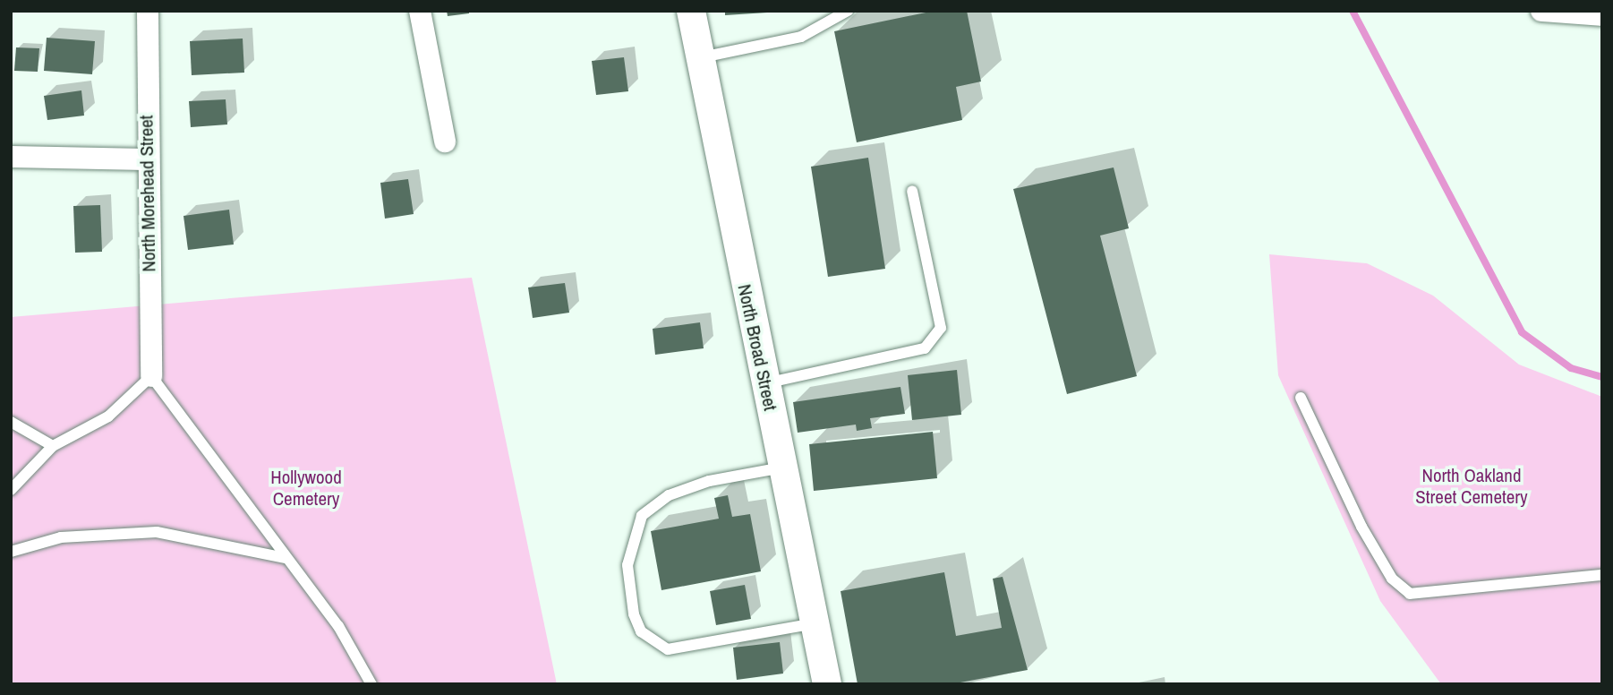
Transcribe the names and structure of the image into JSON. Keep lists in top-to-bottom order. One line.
{"streets":{"street":["North Morehead Street","North Broad Street"]},"parks":["North Oakland Street Cemetery","Hollywood Cemetery"]}
